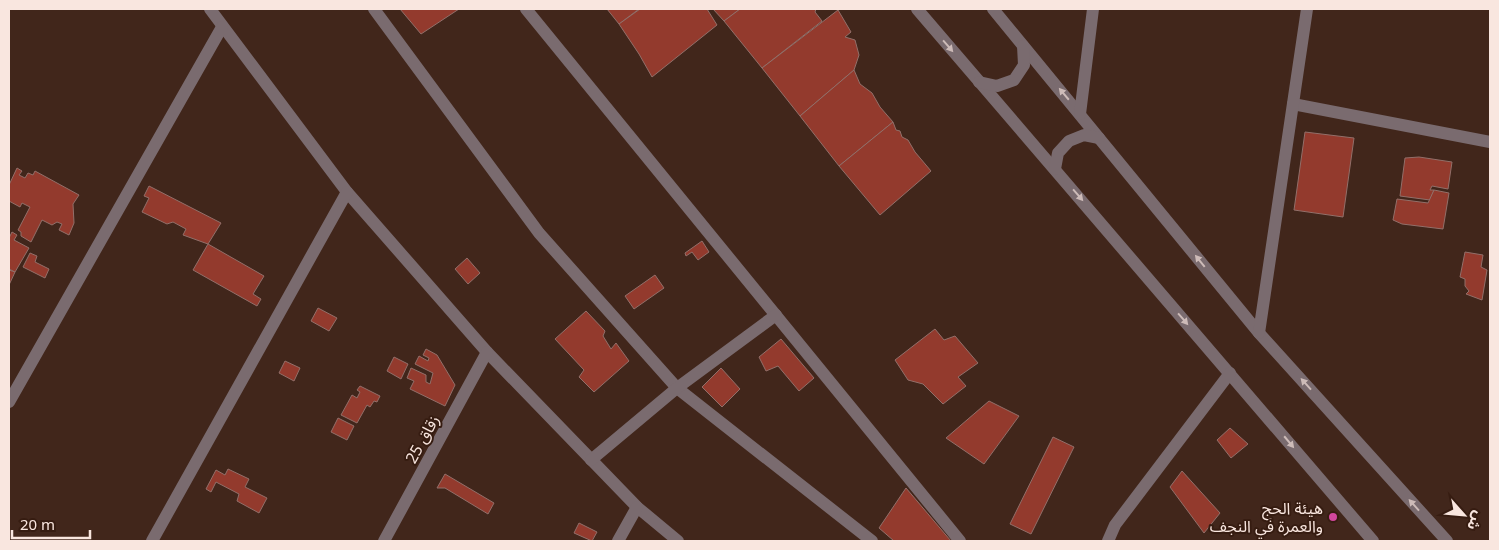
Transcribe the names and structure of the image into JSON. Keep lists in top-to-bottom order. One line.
{"streets":{"street":["زقاق 25"]},"places":["هيئة الحج والعمرة في النجف"],"scale_bar":"20 m","north":"bottom right"}
